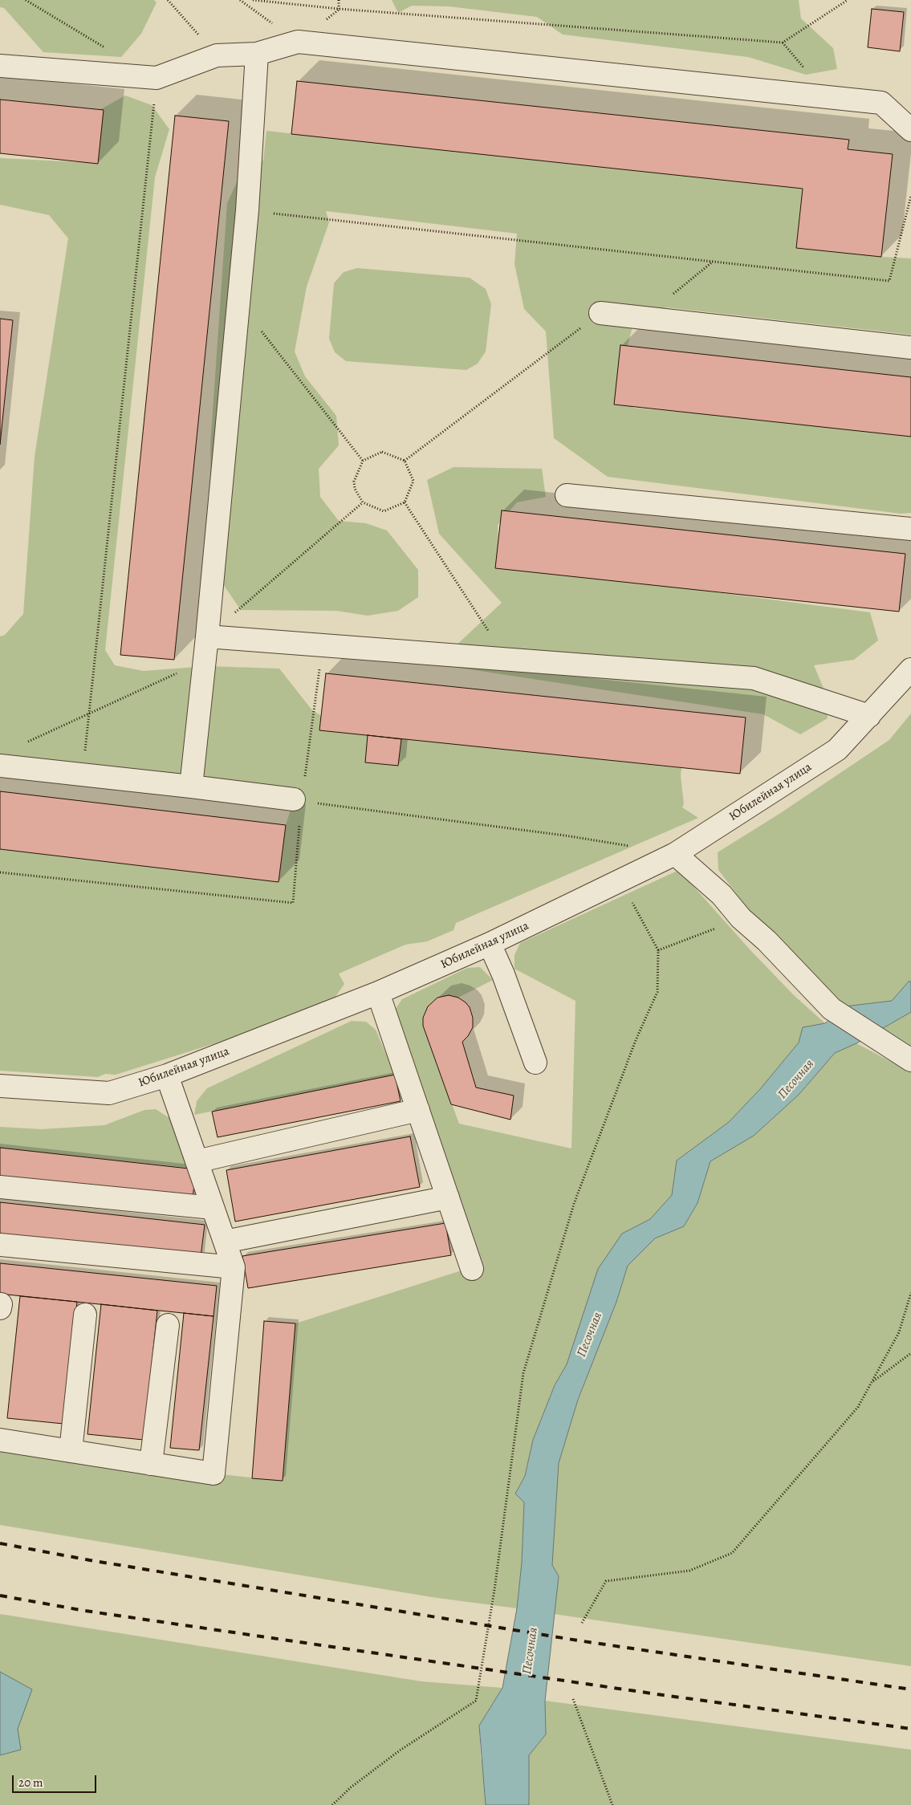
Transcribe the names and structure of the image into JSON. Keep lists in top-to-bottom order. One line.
{"streets":{"street":["Юбилейная улица"]},"water":["Песочная"],"scale_bar":"20 m"}
